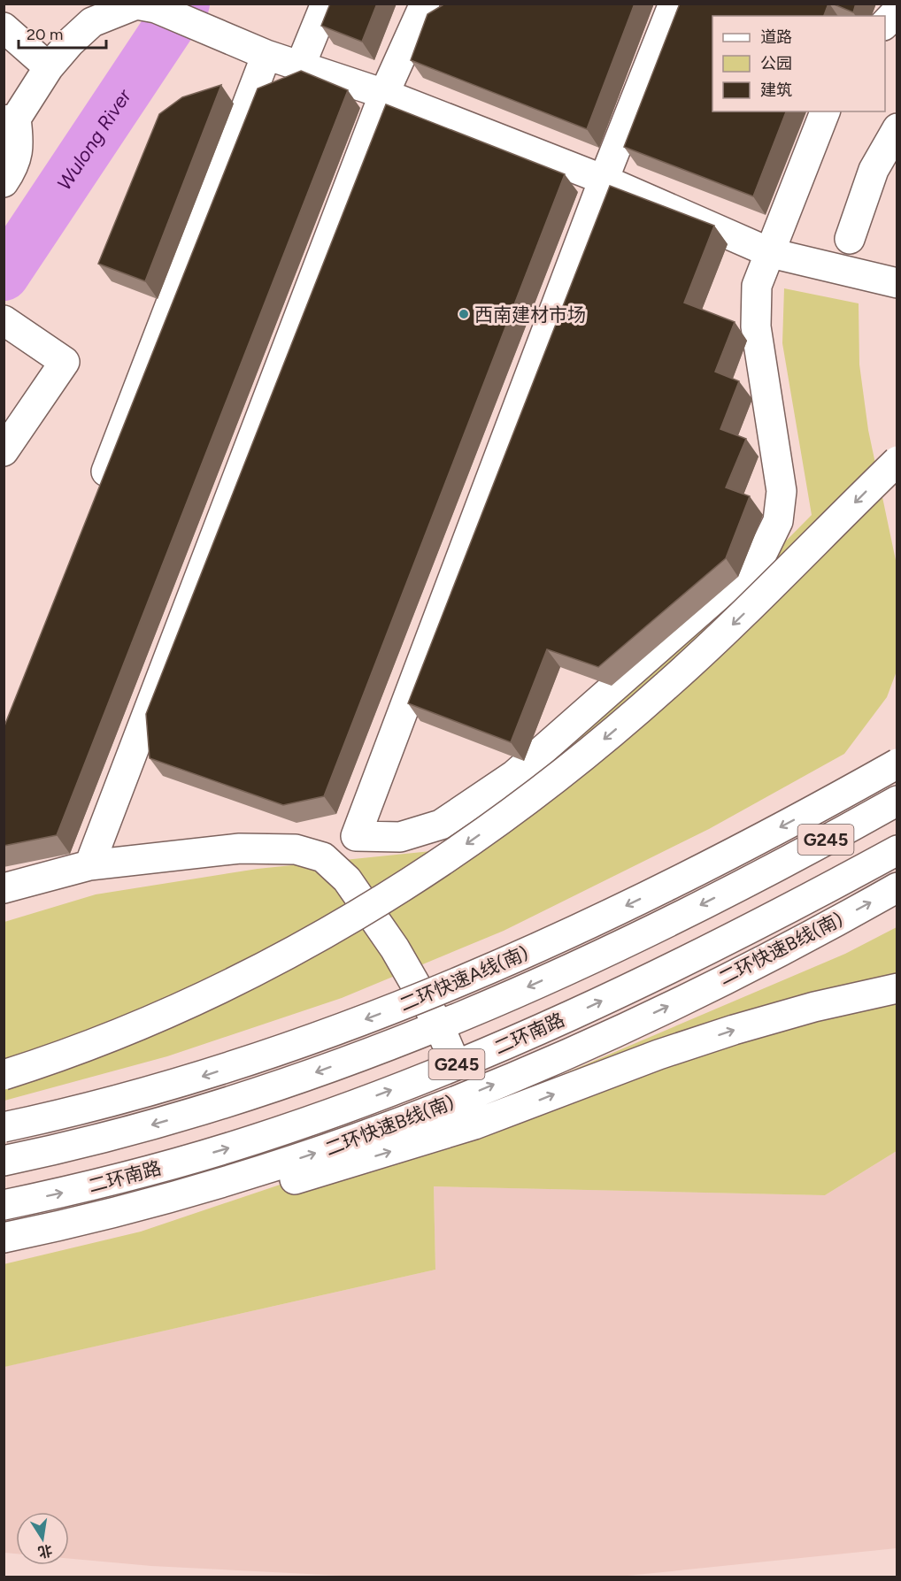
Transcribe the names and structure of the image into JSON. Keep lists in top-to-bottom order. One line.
{"streets":{"main road":["G245","二环快速B线(南)","二环快速A线(南)","二环南路"]},"water":["Wulong River"],"places":["西南建材市场"],"legend":["道路","公园","建筑"],"scale_bar":"20 m","north":"bottom"}
